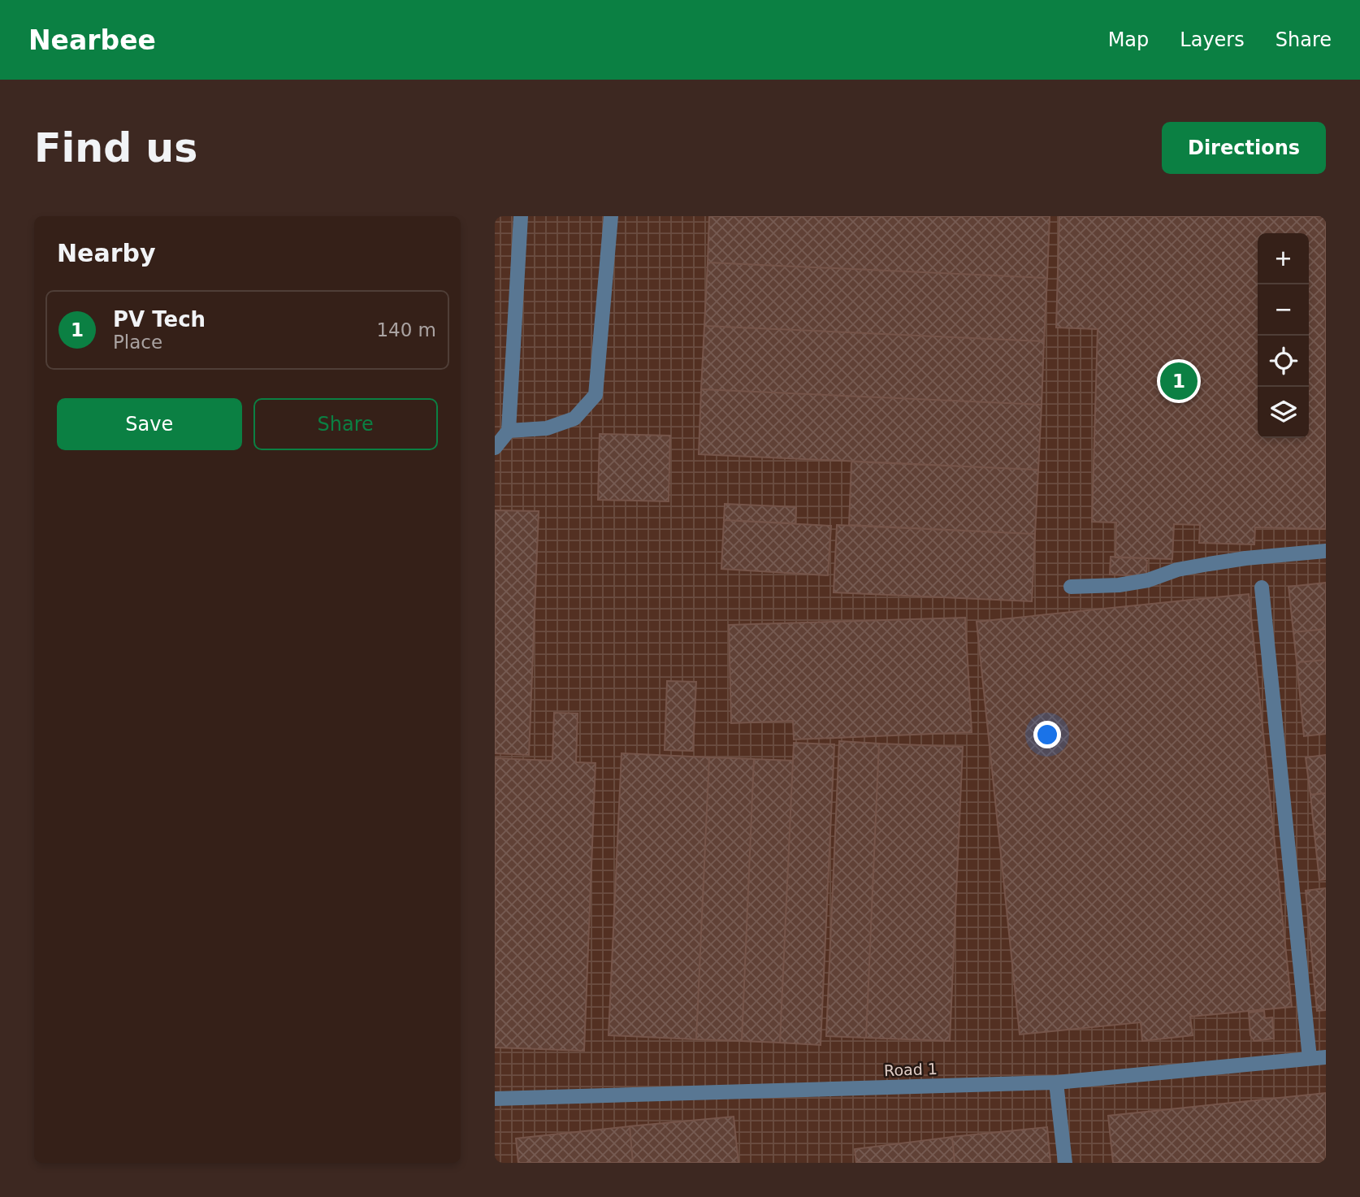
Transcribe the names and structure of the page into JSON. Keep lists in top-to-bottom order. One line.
{"streets":{"street":["Road 1"]},"page":{"header":"Nearbee","nav":["Map","Layers","Share"],"buttons":["Directions",["Save","Share"]],"title":"Find us","heading":"Nearby","map_buttons":["+","−"],"list":[{"mark":"1","name":"PV Tech","note":"Place","value":"140 m"}],"pins":"1"}}
